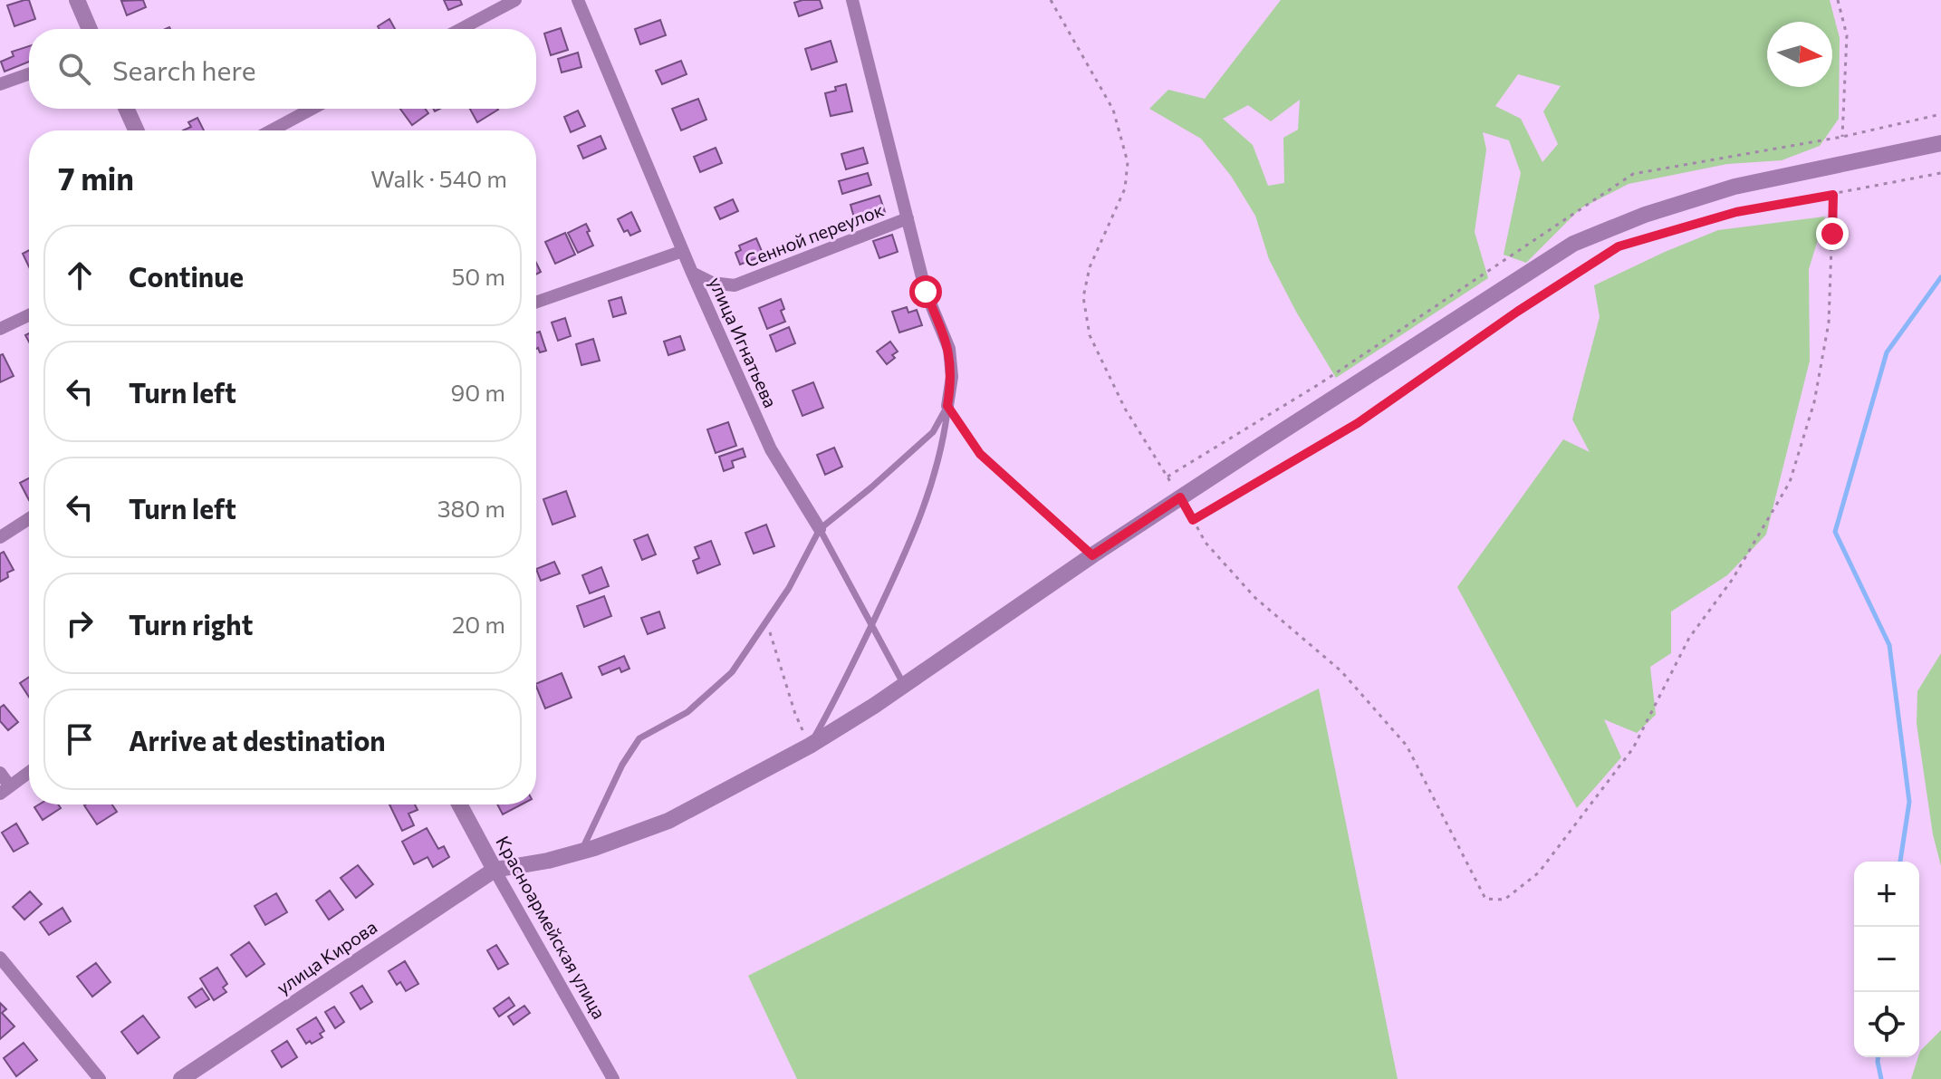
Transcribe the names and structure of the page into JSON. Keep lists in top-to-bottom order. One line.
{"streets":{"street":["Сенной переулок","улица Игнатьева","Красноармейская улица","улица Кирова"]},"crossings":[["Сенной переулок","улица Игнатьева"],["Красноармейская улица","улица Кирова"]],"north":"right","page":{"search":"Search here","heading":["7 min","Walk · 540 m"],"list":[["Continue","50 m"],["Turn left","90 m"],["Turn left","380 m"],["Turn right","20 m"],"Arrive at destination"],"map_buttons":["+","−"]}}
